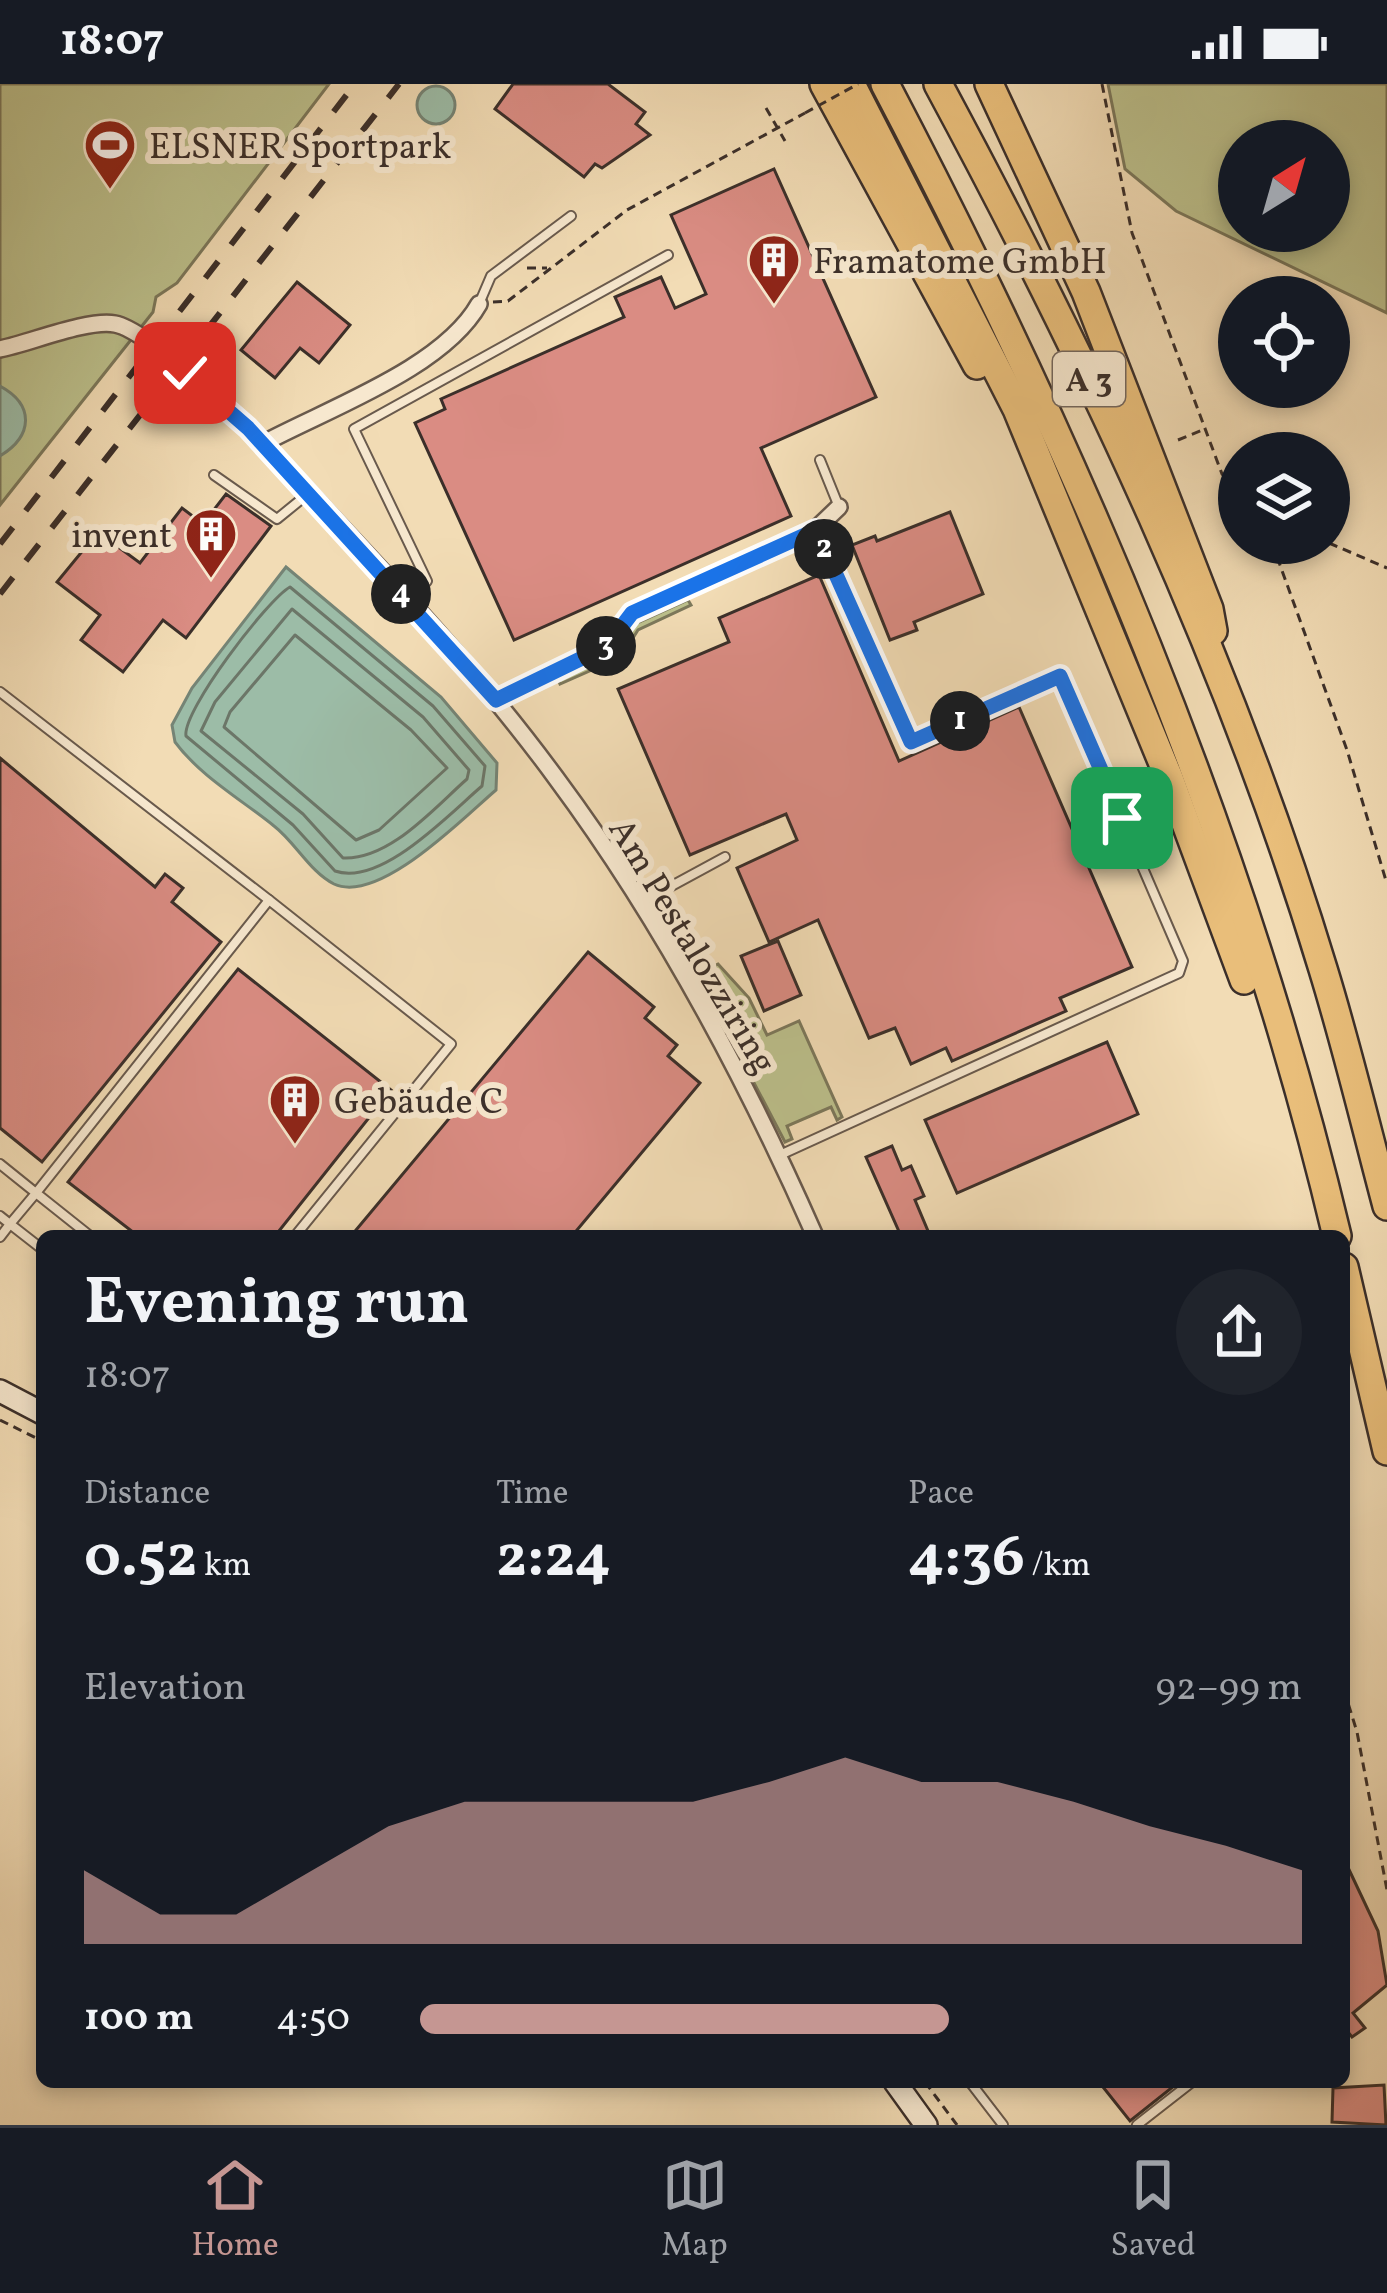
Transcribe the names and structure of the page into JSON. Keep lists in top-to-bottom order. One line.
{"streets":{"highway":["A 3"],"street":["Am Pestalozziring"]},"places":{"sports":["ELSNER Sportpark"],"building":["Framatome GmbH","invent","Gebäude C"]},"north":"top right","page":{"status":"18:07","pins":["2","4","3","1"],"heading":["Evening run","18:07"],"stats":[["Distance","0.52 km"],["Time","2:24"],["Pace","4:36 /km"]],"chart":["Elevation","92–99 m"],"list":[{"name":"100 m","note":"4:50"}],"tabs":["Home","Map","Saved"]}}
